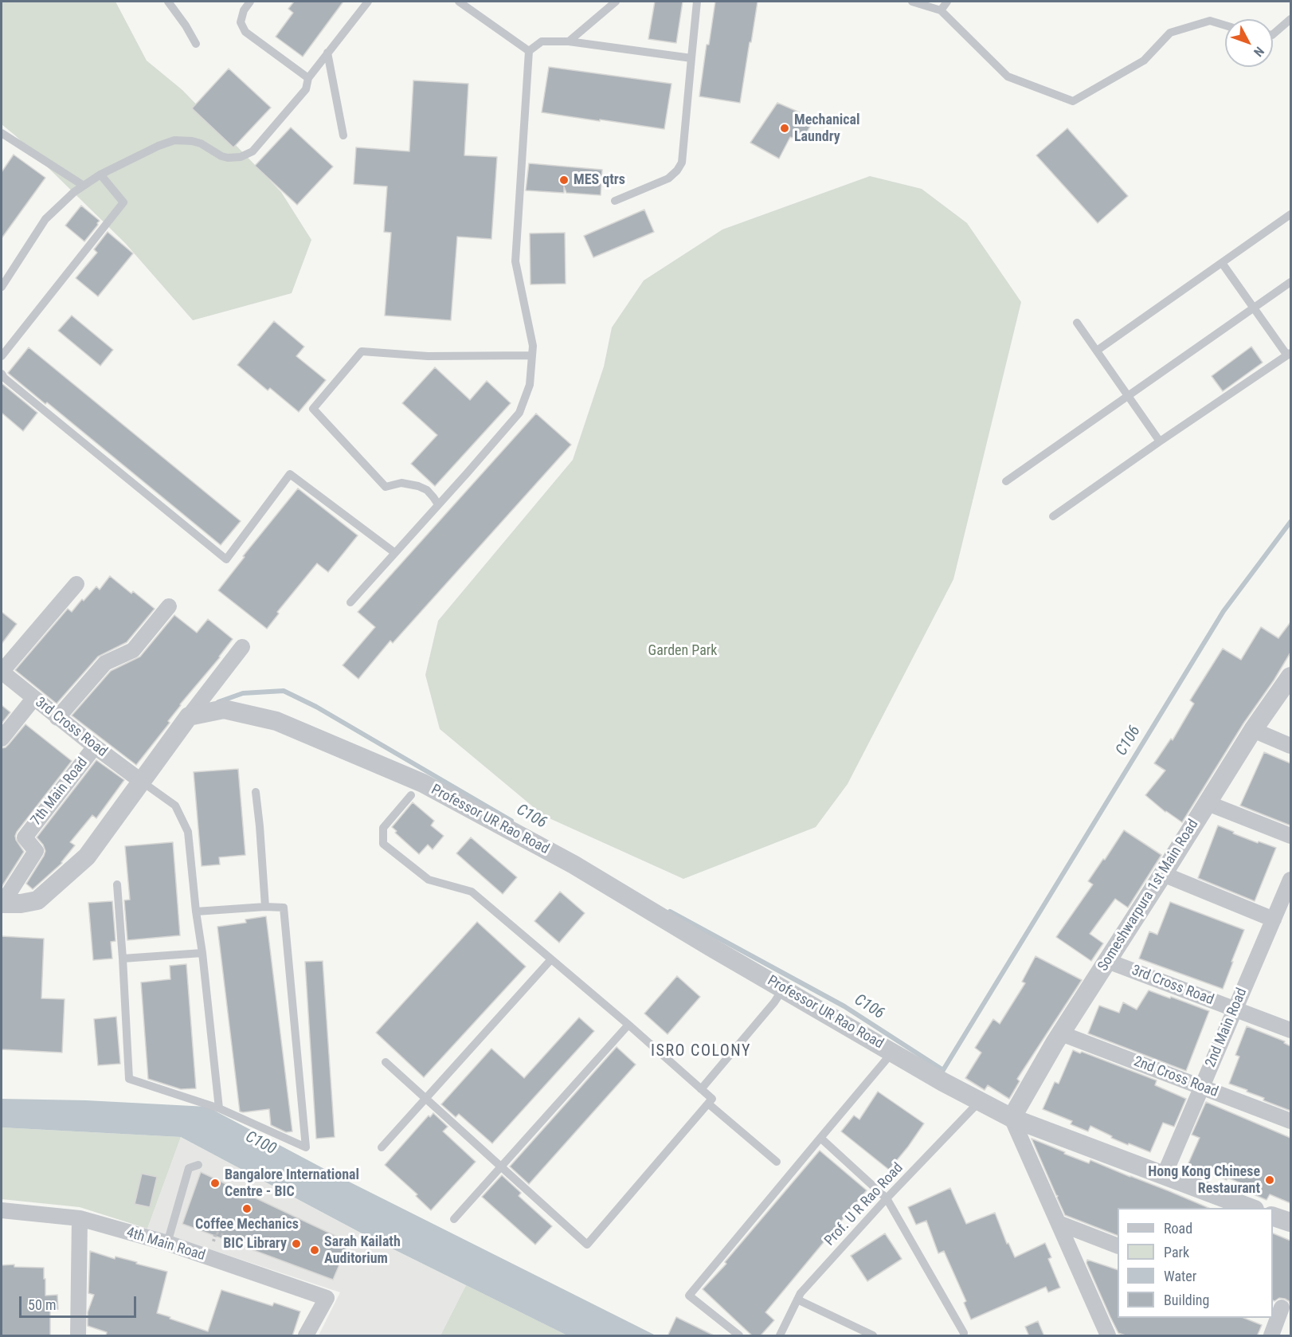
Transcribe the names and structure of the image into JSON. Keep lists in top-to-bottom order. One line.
{"streets":{"street":["3rd Cross Road","7th Main Road","Professor UR Rao Road","Someshwarpura 1st Main Road","2nd Main Road","2nd Cross Road","4th Main Road"],"lane":["Prof. U R Rao Road"]},"crossings":[["3rd Cross Road","7th Main Road"],["3rd Cross Road","Someshwarpura 1st Main Road"],["3rd Cross Road","2nd Main Road"],["Professor UR Rao Road","Someshwarpura 1st Main Road"],["Professor UR Rao Road","2nd Main Road"],["Professor UR Rao Road","Prof. U R Rao Road"],["Someshwarpura 1st Main Road","2nd Cross Road"],["2nd Main Road","2nd Cross Road"]],"districts":["ISRO COLONY"],"water":["C106","C100"],"parks":["Garden Park"],"places":["Mechanical Laundry","MES qtrs","Hong Kong Chinese Restaurant","Bangalore International Centre - BIC","Coffee Mechanics","BIC Library","Sarah Kailath Auditorium"],"legend":["Road","Park","Water","Building"],"scale_bar":"50 m","north":"bottom right"}
